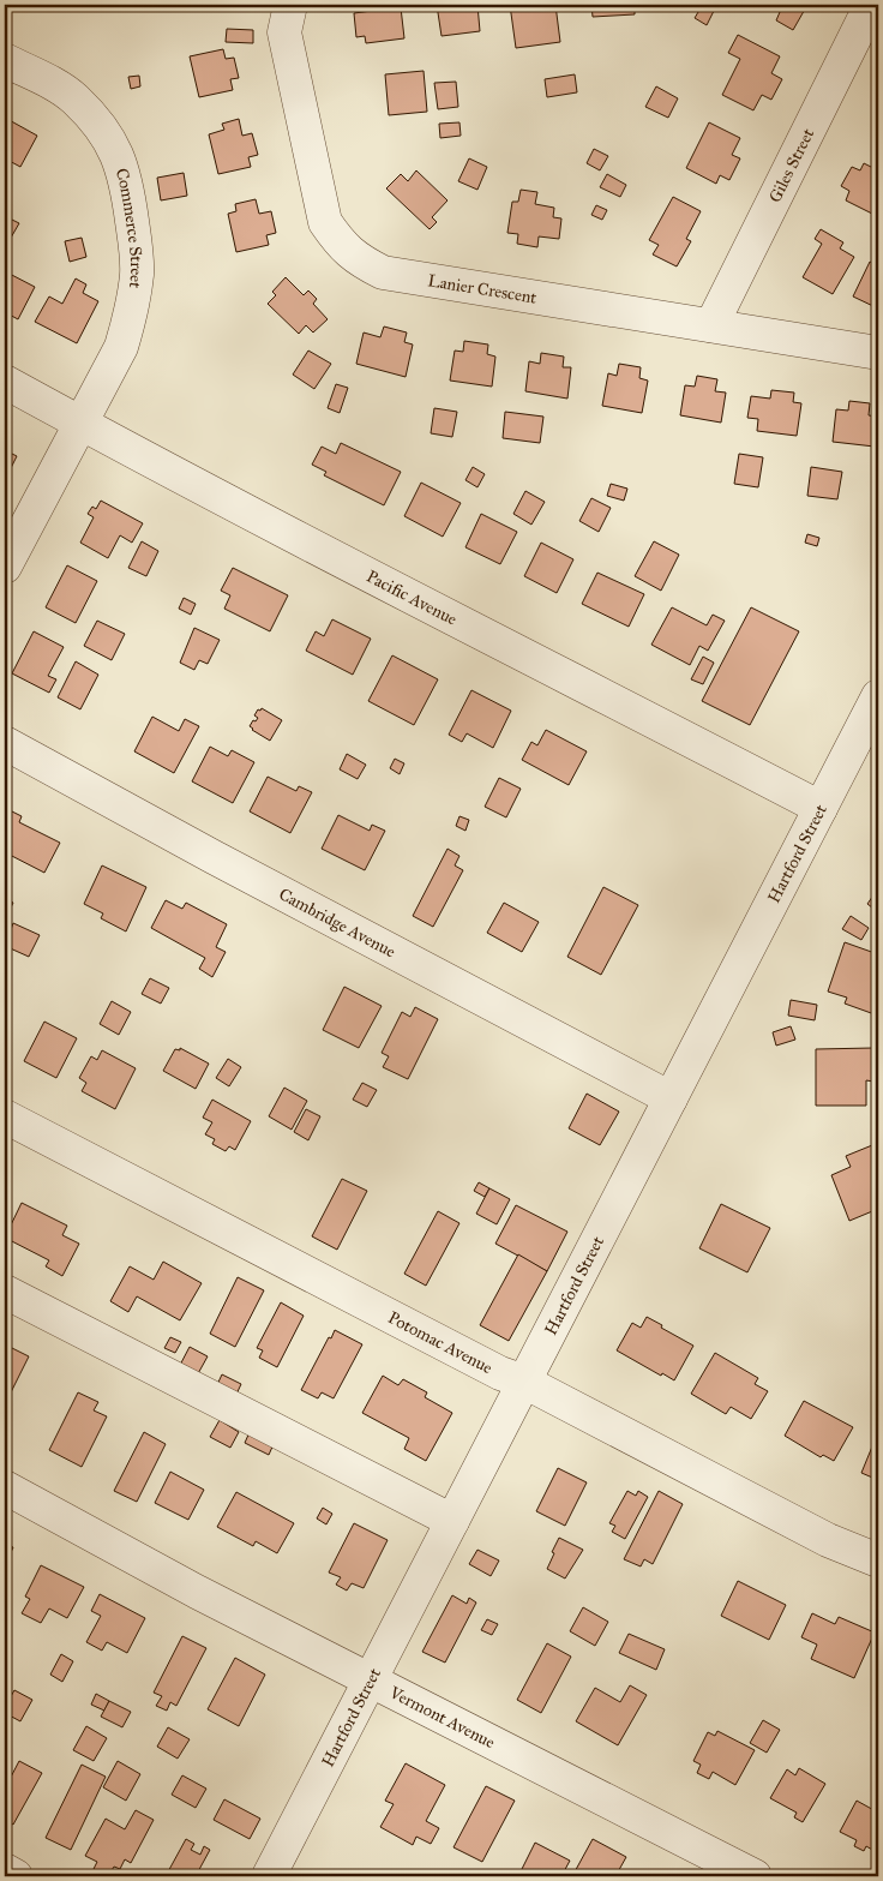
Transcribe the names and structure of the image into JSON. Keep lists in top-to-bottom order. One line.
{"streets":{"street":["Giles Street","Commerce Street","Lanier Crescent","Pacific Avenue","Hartford Street","Cambridge Avenue","Potomac Avenue","Vermont Avenue"]},"crossings":[["Giles Street","Lanier Crescent"],["Commerce Street","Pacific Avenue"],["Pacific Avenue","Hartford Street"],["Hartford Street","Cambridge Avenue"],["Hartford Street","Potomac Avenue"],["Hartford Street","Vermont Avenue"]]}
